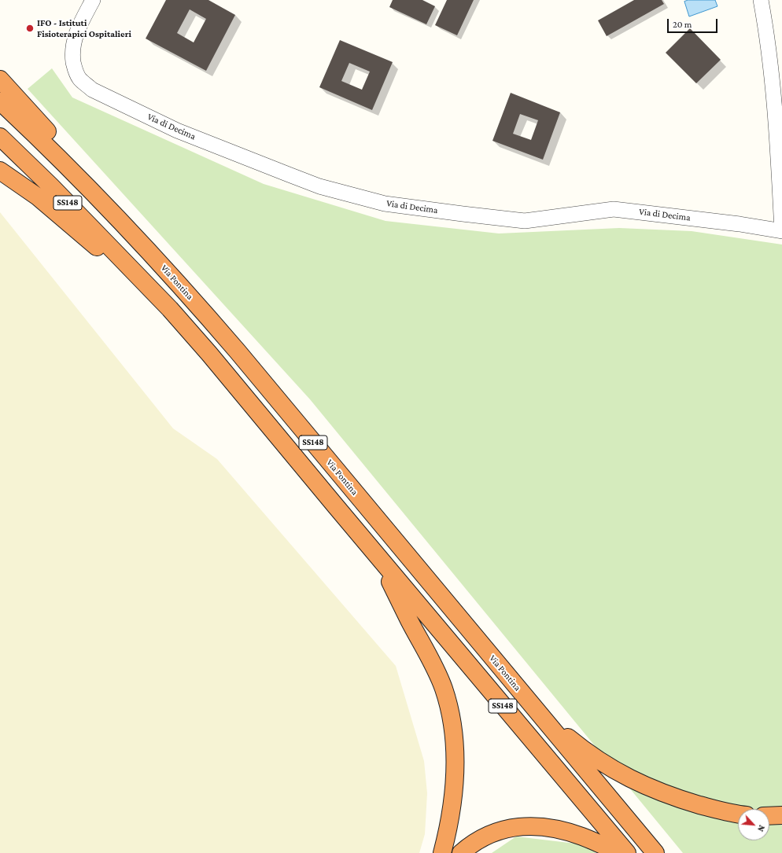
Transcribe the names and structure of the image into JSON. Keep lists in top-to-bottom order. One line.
{"streets":{"highway":["SS148","Via Pontina"],"street":["Via di Decima"]},"places":["IFO - Istituti Fisioterapici Ospitalieri"],"scale_bar":"20 m","north":"bottom right"}
